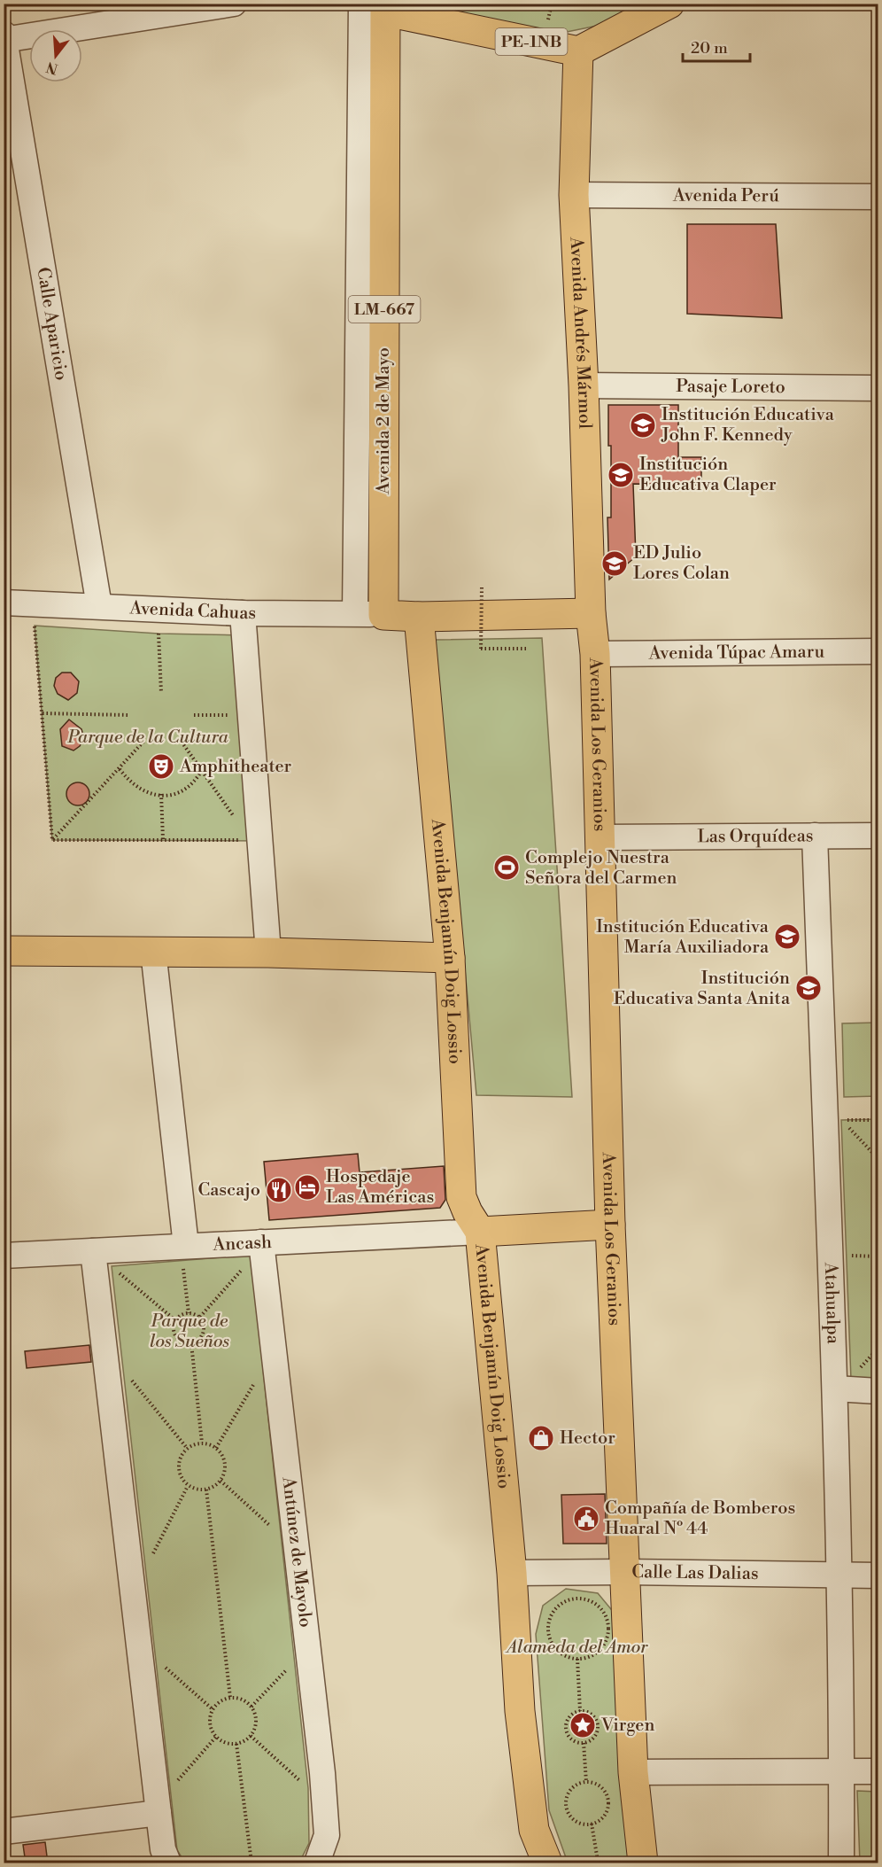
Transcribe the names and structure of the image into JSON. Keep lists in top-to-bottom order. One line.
{"streets":{"main road":["PE-1NB","LM-667","Avenida Andrés Mármol","Avenida 2 de Mayo","Avenida Los Geranios","Avenida Benjamín Doig Lossio"],"street":["Avenida Perú","Calle Aparicio","Pasaje Loreto","Avenida Cahuas","Avenida Túpac Amaru","Las Orquídeas","Ancash","Atahualpa","Antúnez de Mayolo","Calle Las Dalias"]},"crossings":[["PE-1NB","Avenida Andrés Mármol"],["PE-1NB","Avenida 2 de Mayo"],["Avenida Perú","Avenida Andrés Mármol"],["Calle Aparicio","Avenida Cahuas"],["Avenida Andrés Mármol","Pasaje Loreto"],["Avenida Andrés Mármol","Avenida Los Geranios"],["Avenida 2 de Mayo","Avenida Cahuas"],["Avenida Túpac Amaru","Avenida Los Geranios"],["Avenida Los Geranios","Las Orquídeas"],["Avenida Los Geranios","Calle Las Dalias"],["Las Orquídeas","Atahualpa"],["Avenida Benjamín Doig Lossio","Ancash"],["Avenida Benjamín Doig Lossio","Calle Las Dalias"],["Ancash","Antúnez de Mayolo"],["Atahualpa","Calle Las Dalias"]],"parks":["Parque de la Cultura","Parque de los Sueños","Alameda del Amor"],"places":{"school or university":["Institución Educativa John F. Kennedy","Institución Educativa Claper","ED Julio Lores Colan","Institución Educativa María Auxiliadora","Institución Educativa Santa Anita"],"theatre":["Amphitheater"],"sports":["Complejo Nuestra Señora del Carmen"],"hotel":["Hospedaje Las Américas"],"restaurant":["Cascajo"],"shop":["Hector"],"public building":["Compañía de Bomberos Huaral Nº 44"],"place":["Virgen"]},"scale_bar":"20 m","north":"bottom"}
